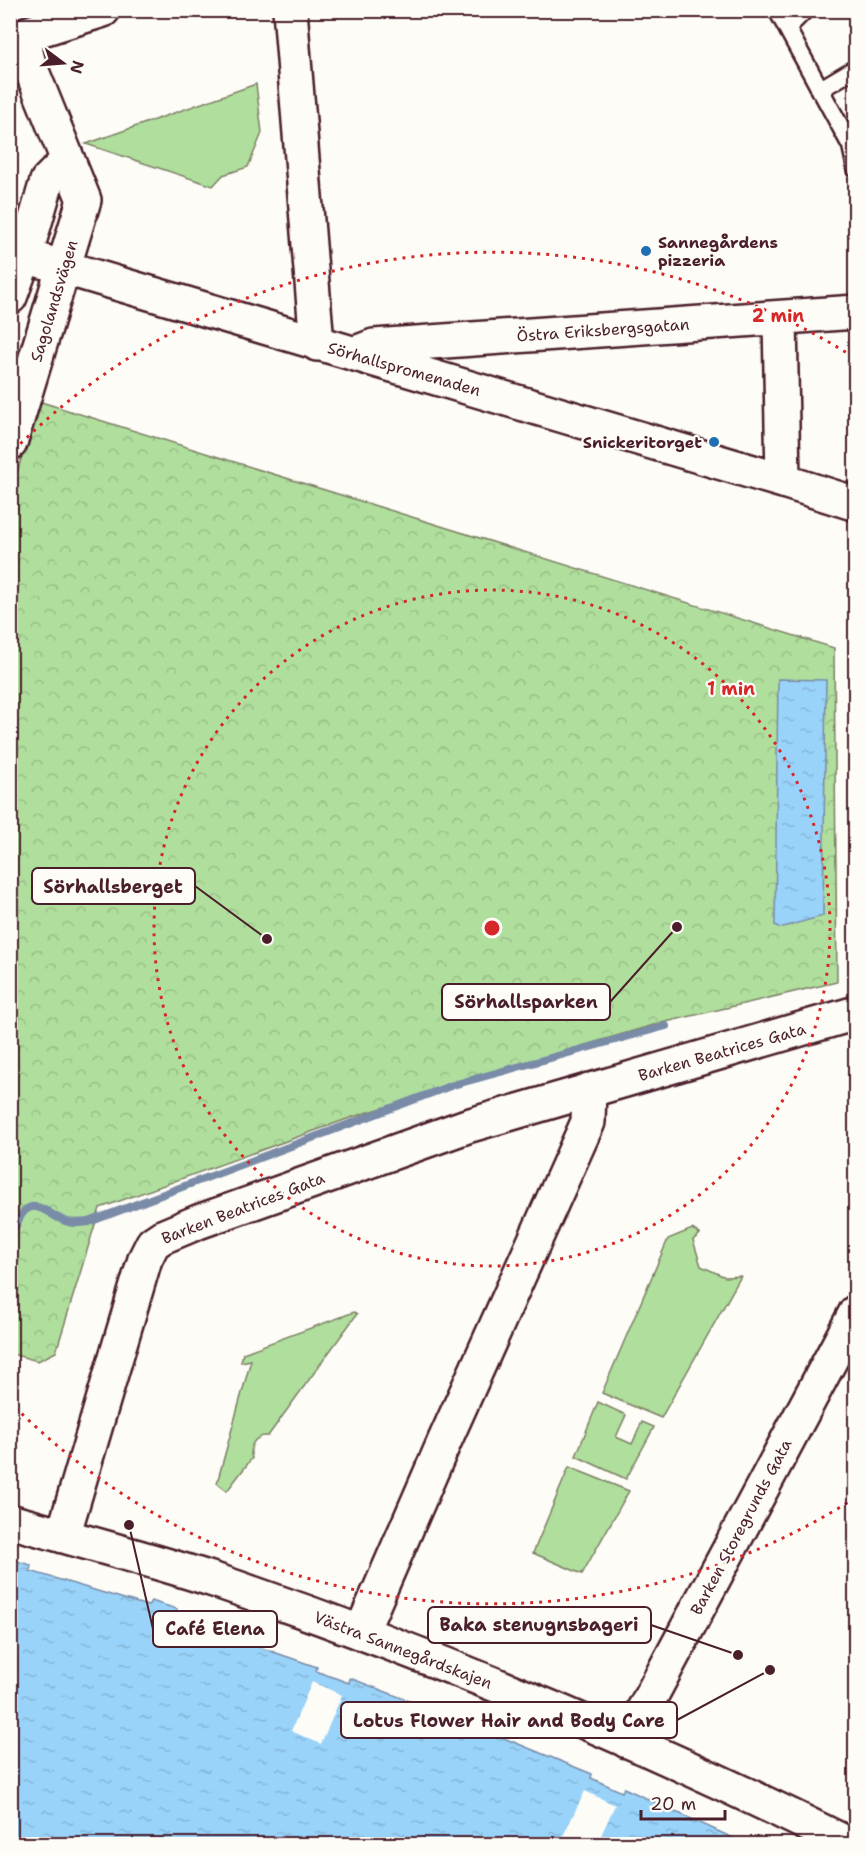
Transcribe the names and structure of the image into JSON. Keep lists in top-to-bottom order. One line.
{"streets":{"street":["Sagolandsvägen","Östra Eriksbergsgatan","Sörhallspromenaden","Barken Beatrices Gata","Barken Storegrunds Gata","Västra Sannegårdskajen"]},"crossings":[["Sagolandsvägen","Sörhallspromenaden"],["Östra Eriksbergsgatan","Sörhallspromenaden"],["Barken Beatrices Gata","Västra Sannegårdskajen"],["Barken Storegrunds Gata","Västra Sannegårdskajen"]],"places":["Sannegårdens pizzeria","Snickeritorget","Sörhallsparken","Sörhallsberget","Café Elena","Baka stenugnsbageri","Lotus Flower Hair and Body Care"],"scale_bar":"20 m","north":"right","rings":["2 min","1 min"]}
